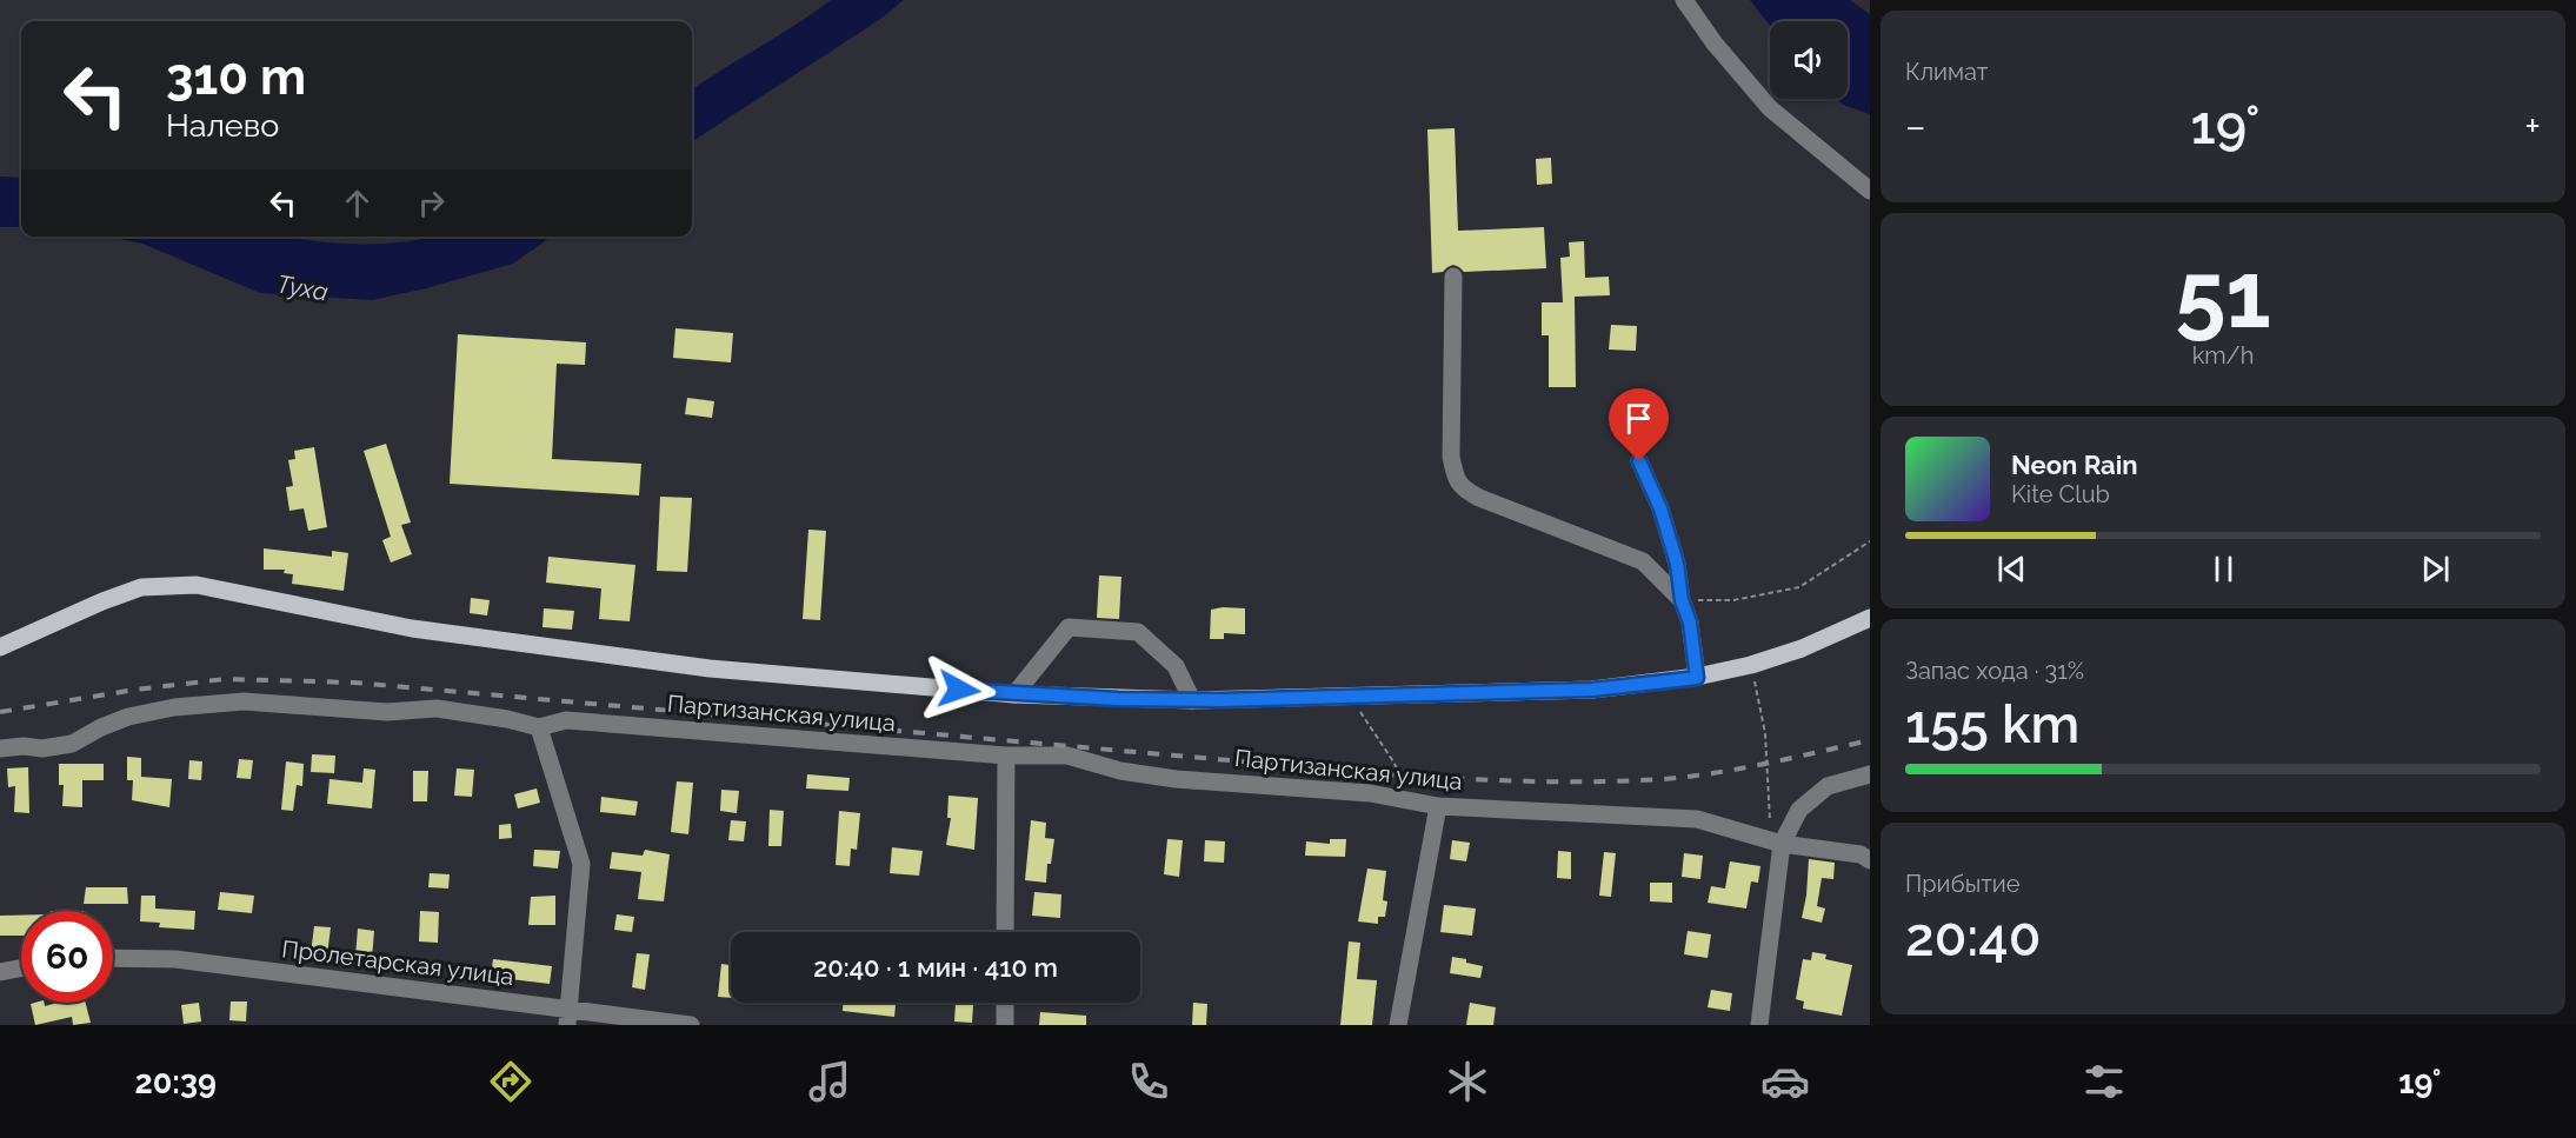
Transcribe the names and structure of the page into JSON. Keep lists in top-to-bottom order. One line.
{"streets":{"main road":["Партизанская улица"],"street":["Пролетарская улица"]},"water":["Туха"],"page":{"tile":["Климат",["51","km/h"],["Запас хода · 31%","155 km"],["Прибытие","20:40"]],"turn":["310 m","Налево"],"heat":["−","19°","+"],"song":["Neon Rain","Kite Club"],"limit":"60","trip":"20:40 · 1 мин · 410 m","tabs":["20:39","19°"]}}
